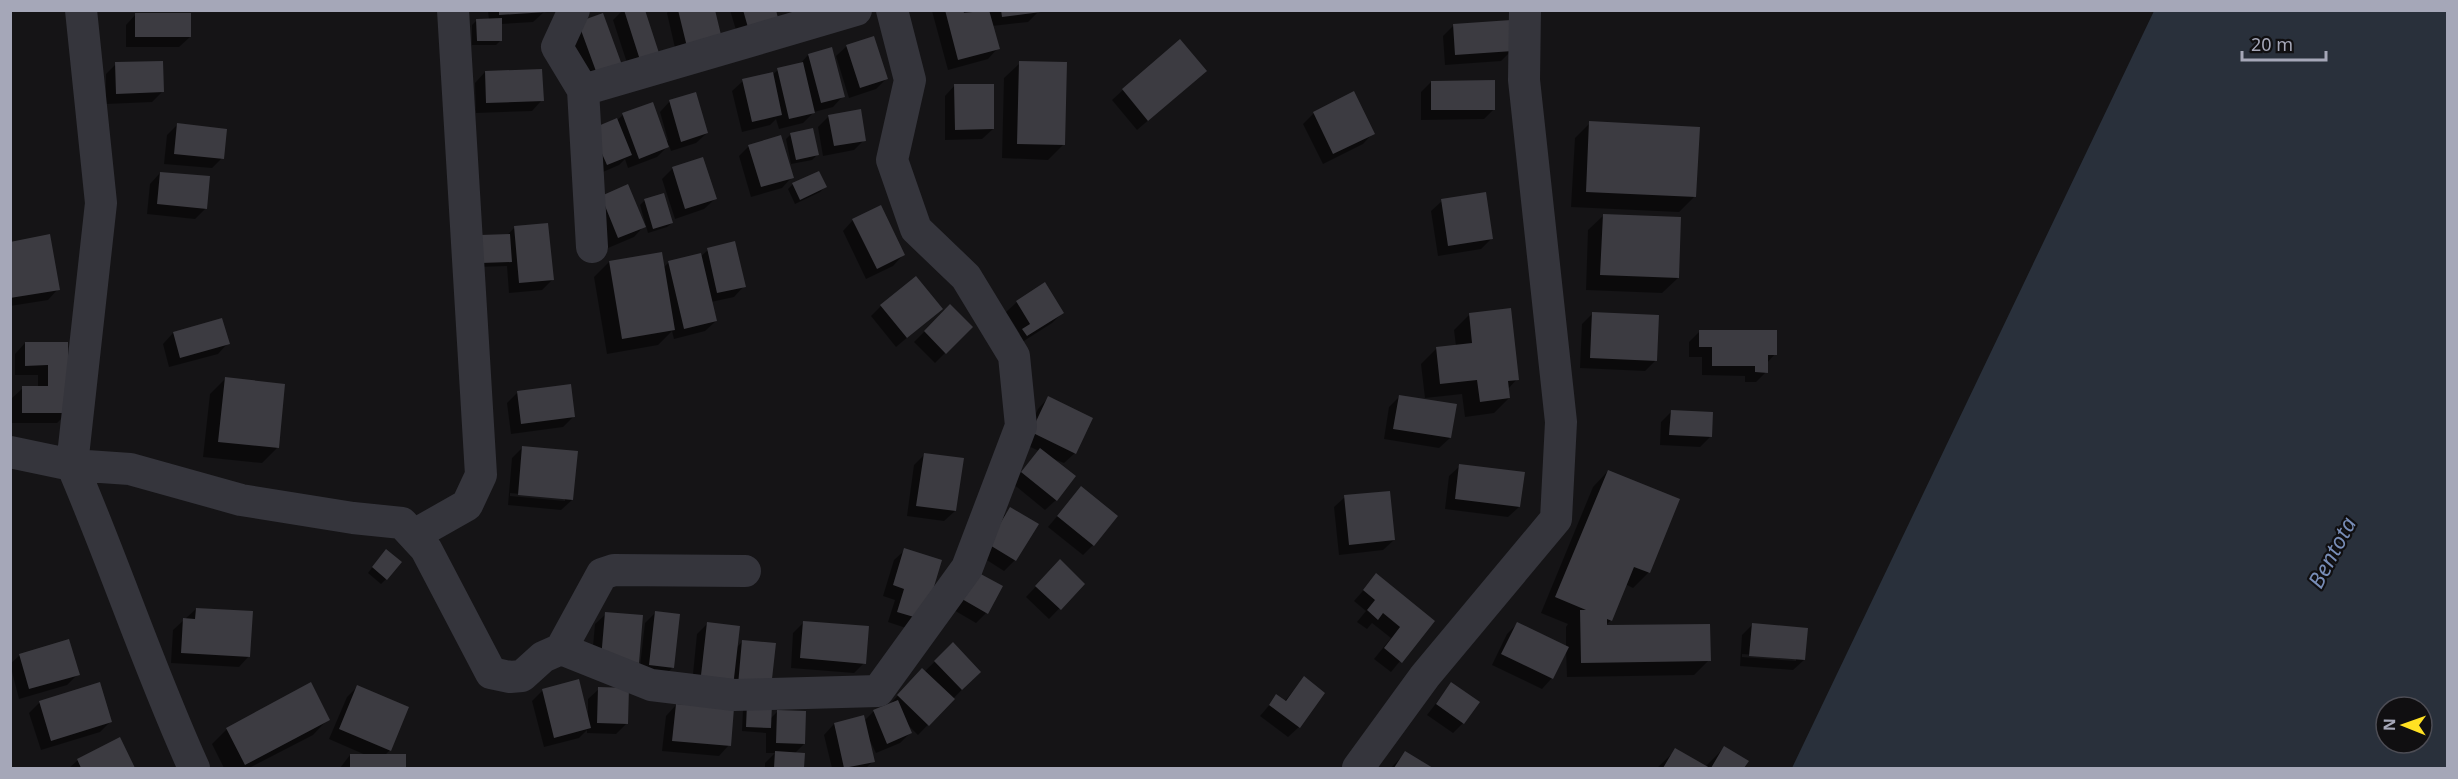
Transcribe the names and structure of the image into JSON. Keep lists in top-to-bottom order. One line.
{"water":["Bentota"],"scale_bar":"20 m","north":"left"}
